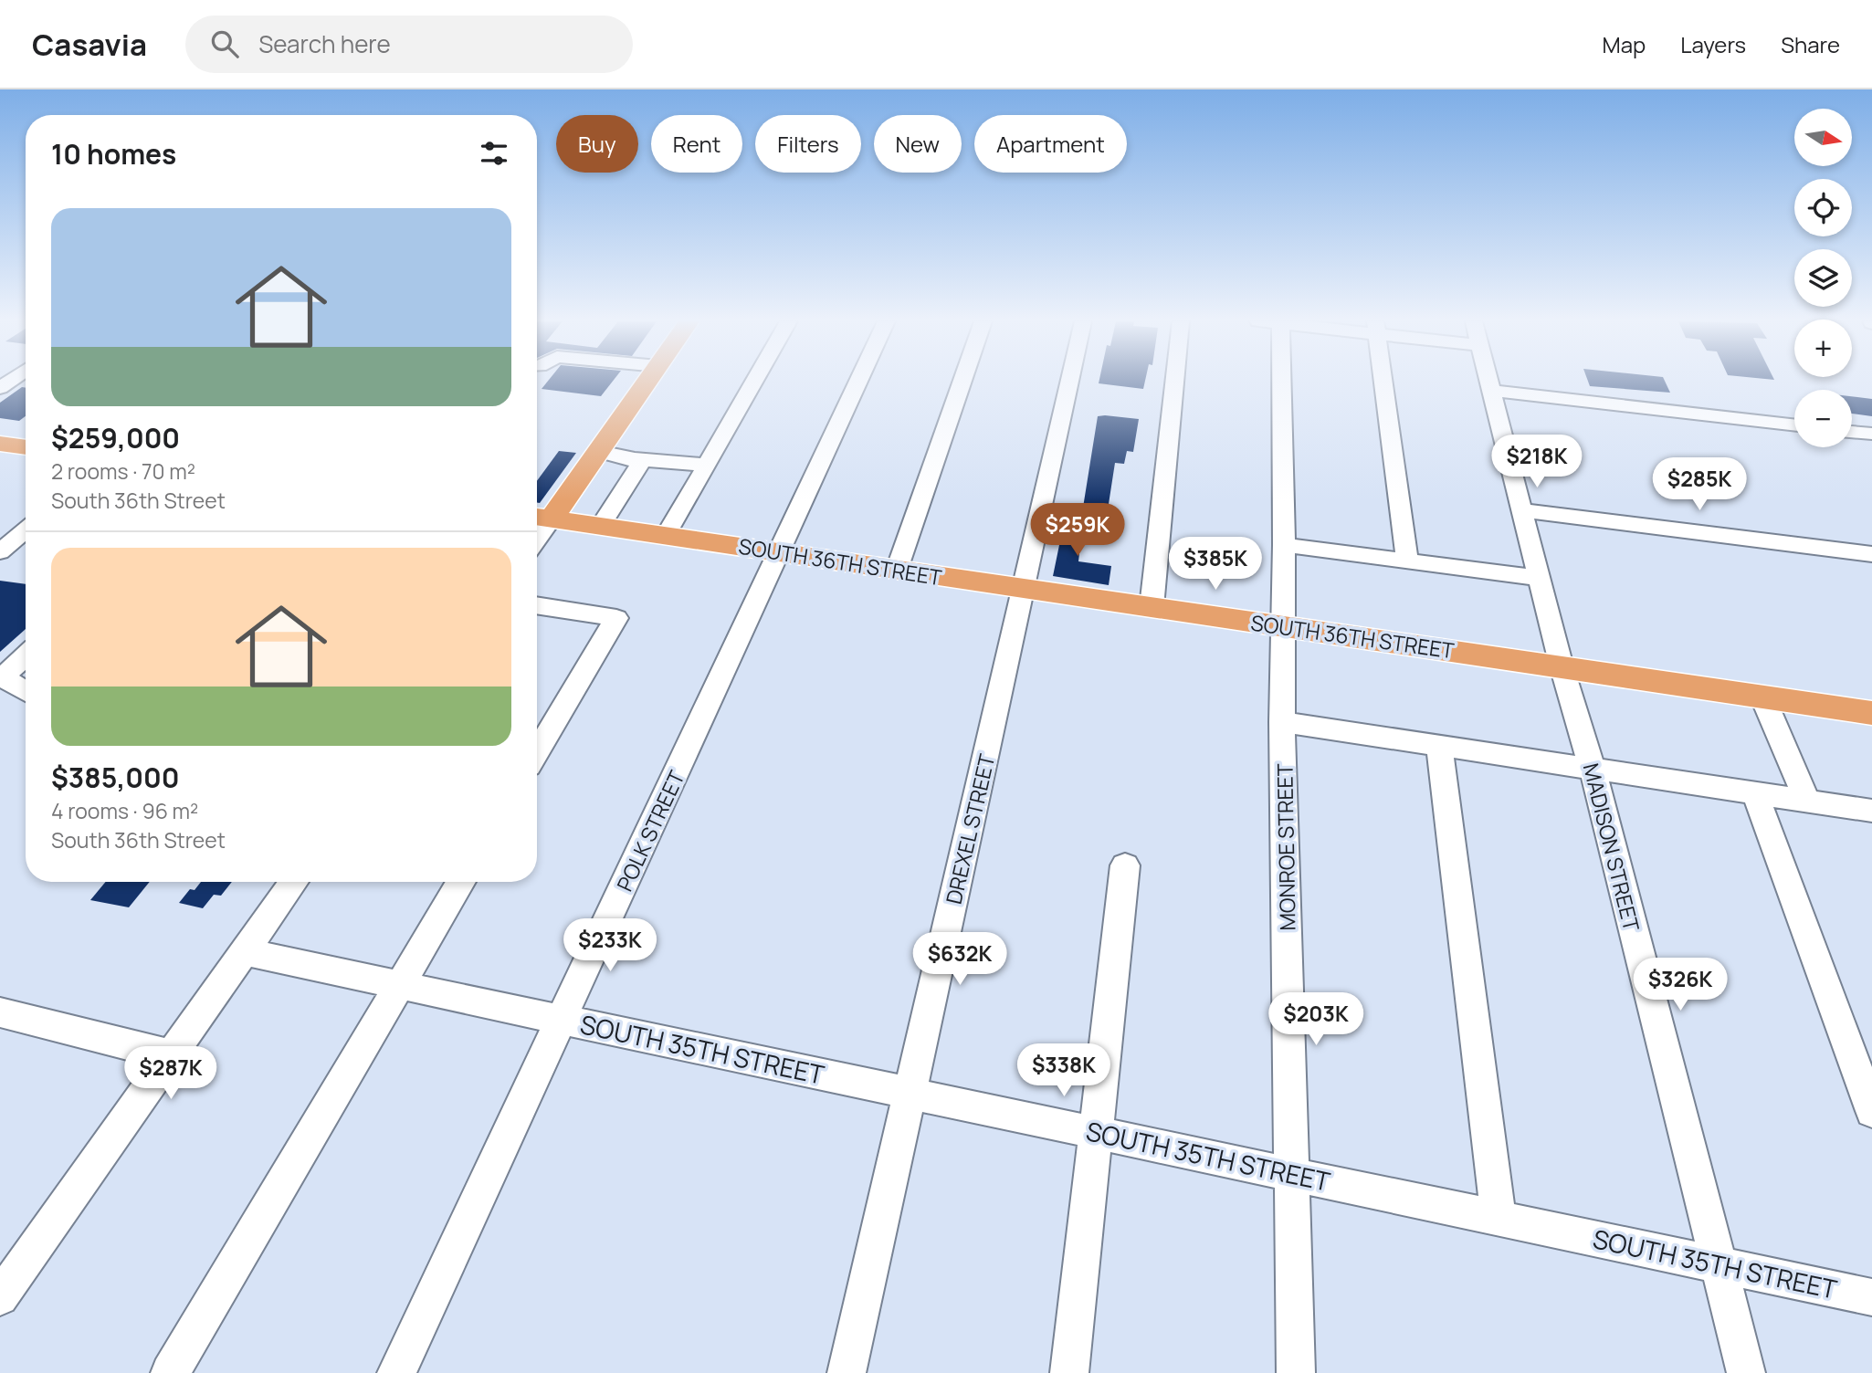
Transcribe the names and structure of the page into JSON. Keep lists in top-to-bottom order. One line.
{"streets":{"main road":["SOUTH 36TH STREET"],"street":["DREXEL STREET","POLK STREET","MONROE STREET","MADISON STREET","SOUTH 35TH STREET"]},"crossings":[["SOUTH 36TH STREET","DREXEL STREET"],["SOUTH 36TH STREET","POLK STREET"],["SOUTH 36TH STREET","MONROE STREET"],["SOUTH 36TH STREET","MADISON STREET"],["DREXEL STREET","SOUTH 35TH STREET"],["POLK STREET","SOUTH 35TH STREET"],["MONROE STREET","SOUTH 35TH STREET"],["MADISON STREET","SOUTH 35TH STREET"]],"north":"right","page":{"header":"Casavia","search":"Search here","nav":["Map","Layers","Share"],"map_buttons":["+","−"],"chip":["Buy","Rent","Filters","New","Apartment"],"heading":"10 homes","list":[{"name":"$259,000","note":"2 rooms · 70 m² · South 36th Street"},{"name":"$385,000","note":"4 rooms · 96 m² · South 36th Street"}],"price":["$218K","$285K","$259K","$385K","$233K","$632K","$326K","$203K","$338K","$287K"]}}
